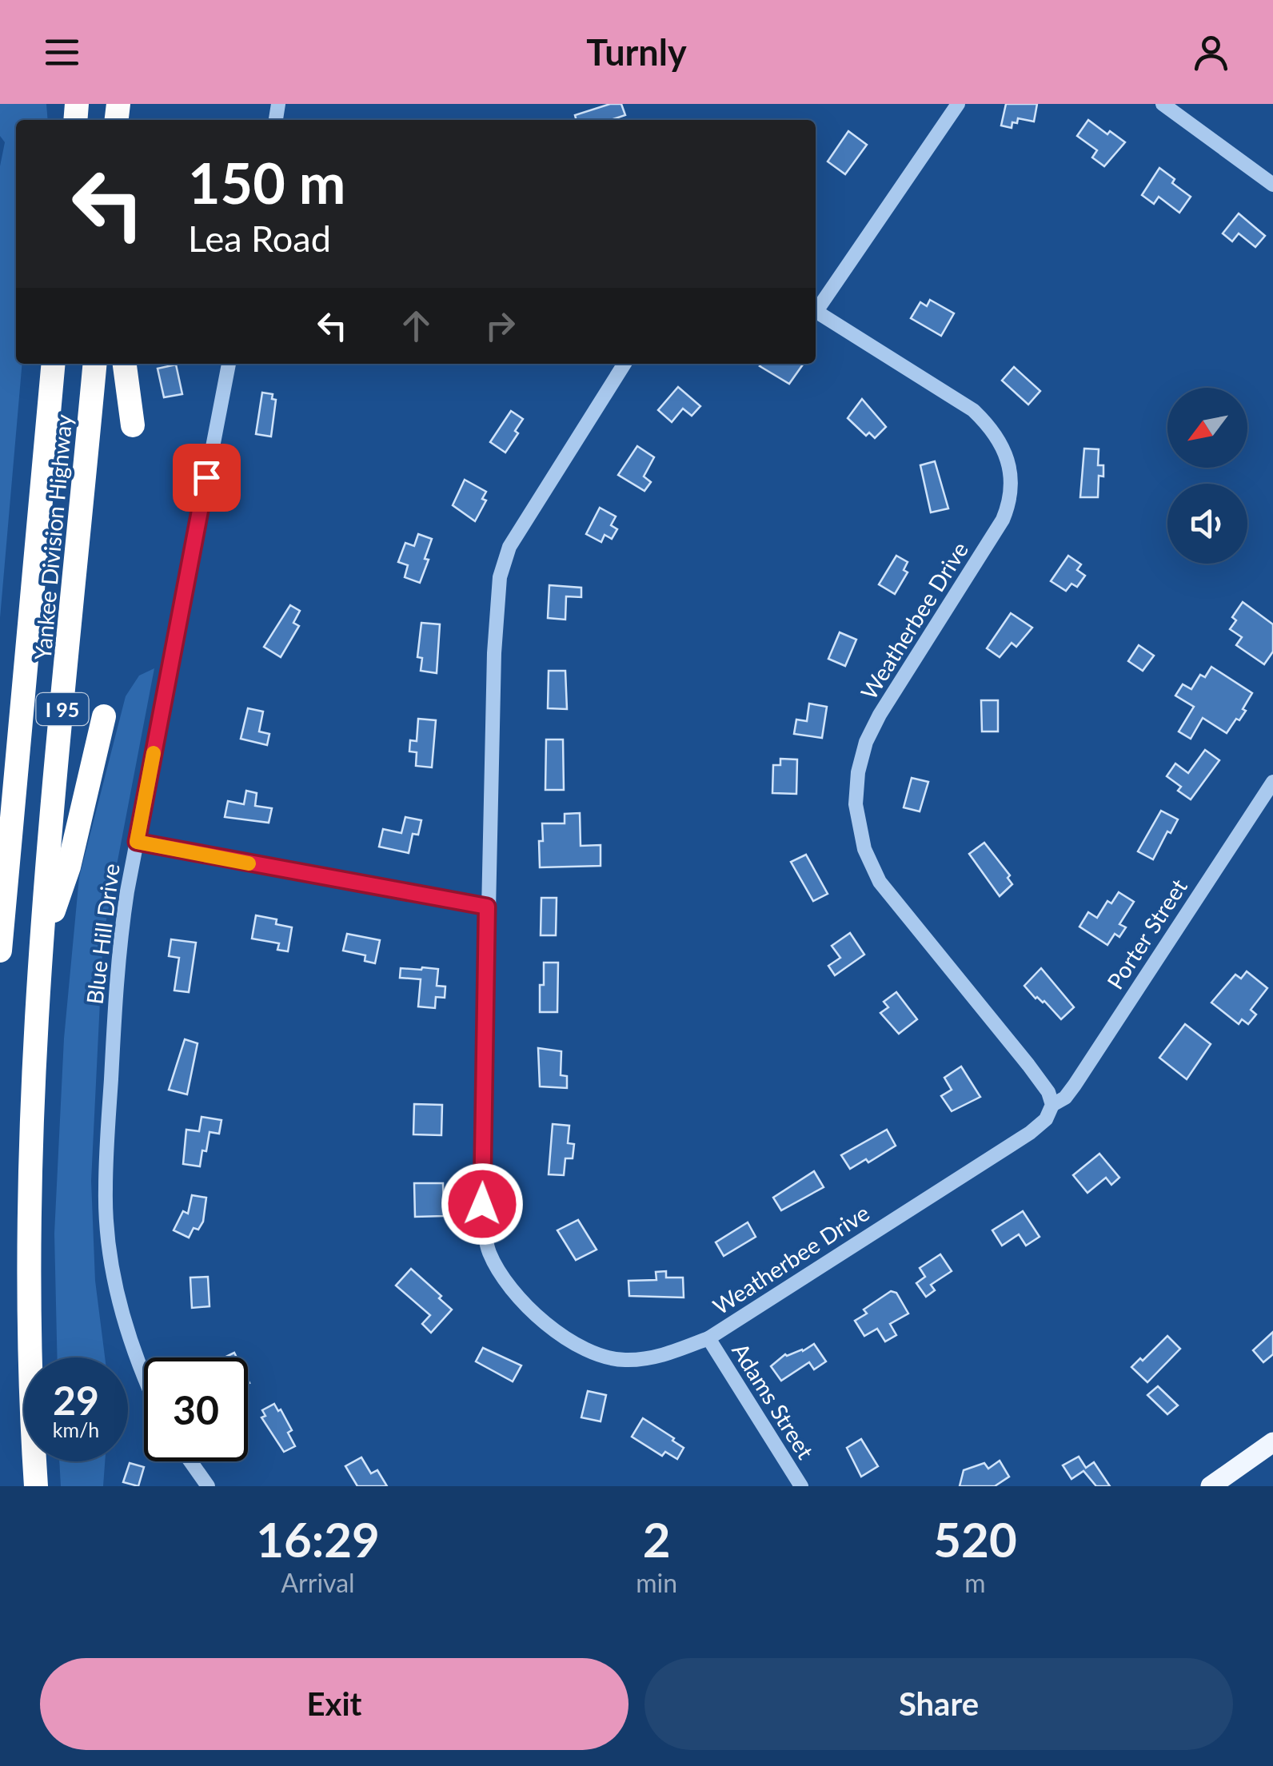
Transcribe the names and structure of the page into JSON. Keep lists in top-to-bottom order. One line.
{"streets":{"highway":["Yankee Division Highway","I 95"],"street":["Weatherbee Drive","Blue Hill Drive","Porter Street","Adams Street"]},"crossings":[["Weatherbee Drive","Porter Street"],["Weatherbee Drive","Adams Street"]],"north":"bottom left","page":{"header":"Turnly","turn":["150 m","Lea Road"],"speed":"29 km/h","limit":"30","eta":["16:29","Arrival","2","min","520","m"],"buttons":["Exit","Share"]}}
